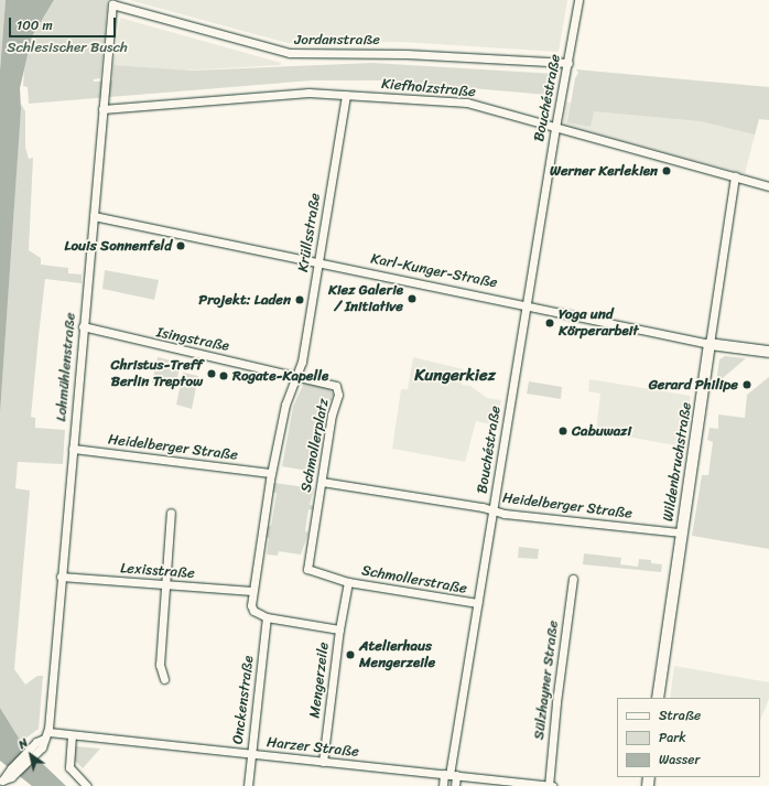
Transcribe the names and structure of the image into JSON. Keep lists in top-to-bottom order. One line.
{"streets":{"street":["Jordanstraße","Kiefholzstraße","Bouchéstraße","Krüllsstraße","Karl-Kunger-Straße","Isingstraße","Lohmühlenstraße","Schmollerplatz","Heidelberger Straße","Wildenbruchstraße","Lexisstraße","Schmollerstraße","Mengerzeile","Sülzhayner Straße","Onckenstraße","Harzer Straße"]},"crossings":[["Jordanstraße","Bouchéstraße"],["Jordanstraße","Lohmühlenstraße"],["Kiefholzstraße","Bouchéstraße"],["Kiefholzstraße","Krüllsstraße"],["Kiefholzstraße","Lohmühlenstraße"],["Kiefholzstraße","Wildenbruchstraße"],["Bouchéstraße","Karl-Kunger-Straße"],["Bouchéstraße","Heidelberger Straße"],["Bouchéstraße","Schmollerstraße"],["Bouchéstraße","Harzer Straße"],["Krüllsstraße","Karl-Kunger-Straße"],["Krüllsstraße","Isingstraße"],["Krüllsstraße","Schmollerplatz"],["Karl-Kunger-Straße","Lohmühlenstraße"],["Karl-Kunger-Straße","Wildenbruchstraße"],["Isingstraße","Lohmühlenstraße"],["Isingstraße","Schmollerplatz"],["Lohmühlenstraße","Heidelberger Straße"],["Lohmühlenstraße","Lexisstraße"],["Lohmühlenstraße","Harzer Straße"],["Schmollerplatz","Heidelberger Straße"],["Schmollerplatz","Schmollerstraße"],["Heidelberger Straße","Wildenbruchstraße"],["Mengerzeile","Harzer Straße"],["Sülzhayner Straße","Harzer Straße"],["Onckenstraße","Harzer Straße"]],"districts":["Kungerkiez"],"parks":["Schlesischer Busch"],"places":["Werner Kerlekien","Louis Sonnenfeld","Kiez Galerie / Initiative","Projekt: Laden","Yoga und Körperarbeit","Christus-Treff Berlin Treptow","Rogate-Kapelle","Gerard Philipe","Cabuwazi","Atelierhaus Mengerzeile"],"legend":["Straße","Park","Wasser"],"scale_bar":"100 m","north":"top left"}
